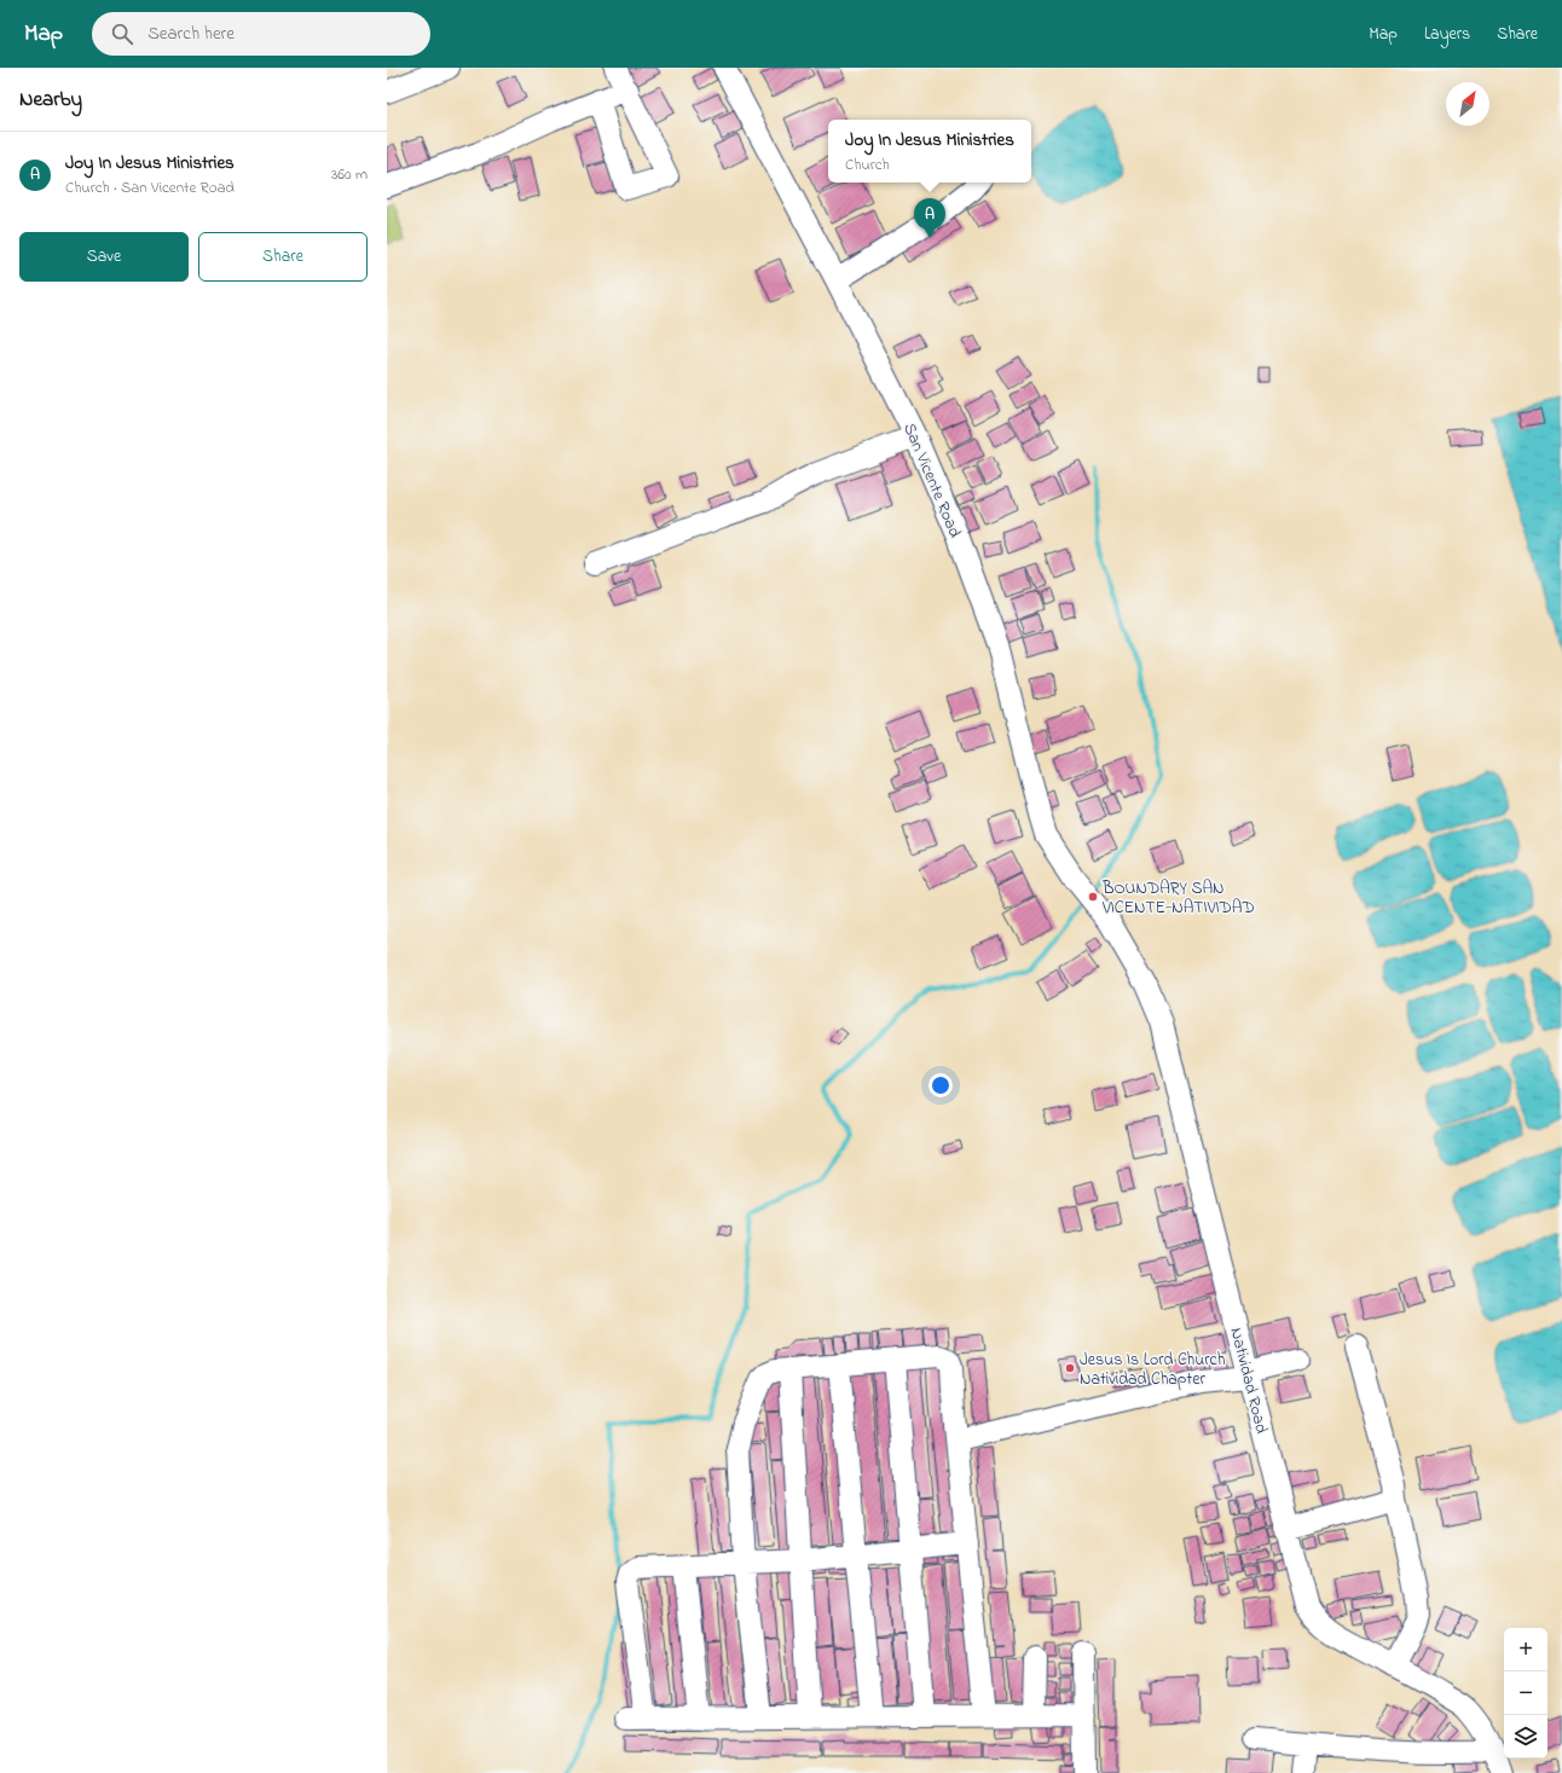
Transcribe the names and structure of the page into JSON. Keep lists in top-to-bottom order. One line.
{"streets":{"street":["San Vicente Road","Natividad Road"]},"crossings":[["San Vicente Road","Natividad Road"]],"places":["BOUNDARY SAN VICENTE-NATIVIDAD","Jesus Is Lord Church Natividad Chapter"],"north":"top right","page":{"header":"Map","search":"Search here","nav":["Map","Layers","Share"],"heading":"Nearby","popup":["Joy In Jesus Ministries","Church"],"list":[{"mark":"A","name":"Joy In Jesus Ministries","note":"Church · San Vicente Road","value":"360 m"}],"pins":"A","buttons":["Save","Share"],"map_buttons":["+","−"]}}
